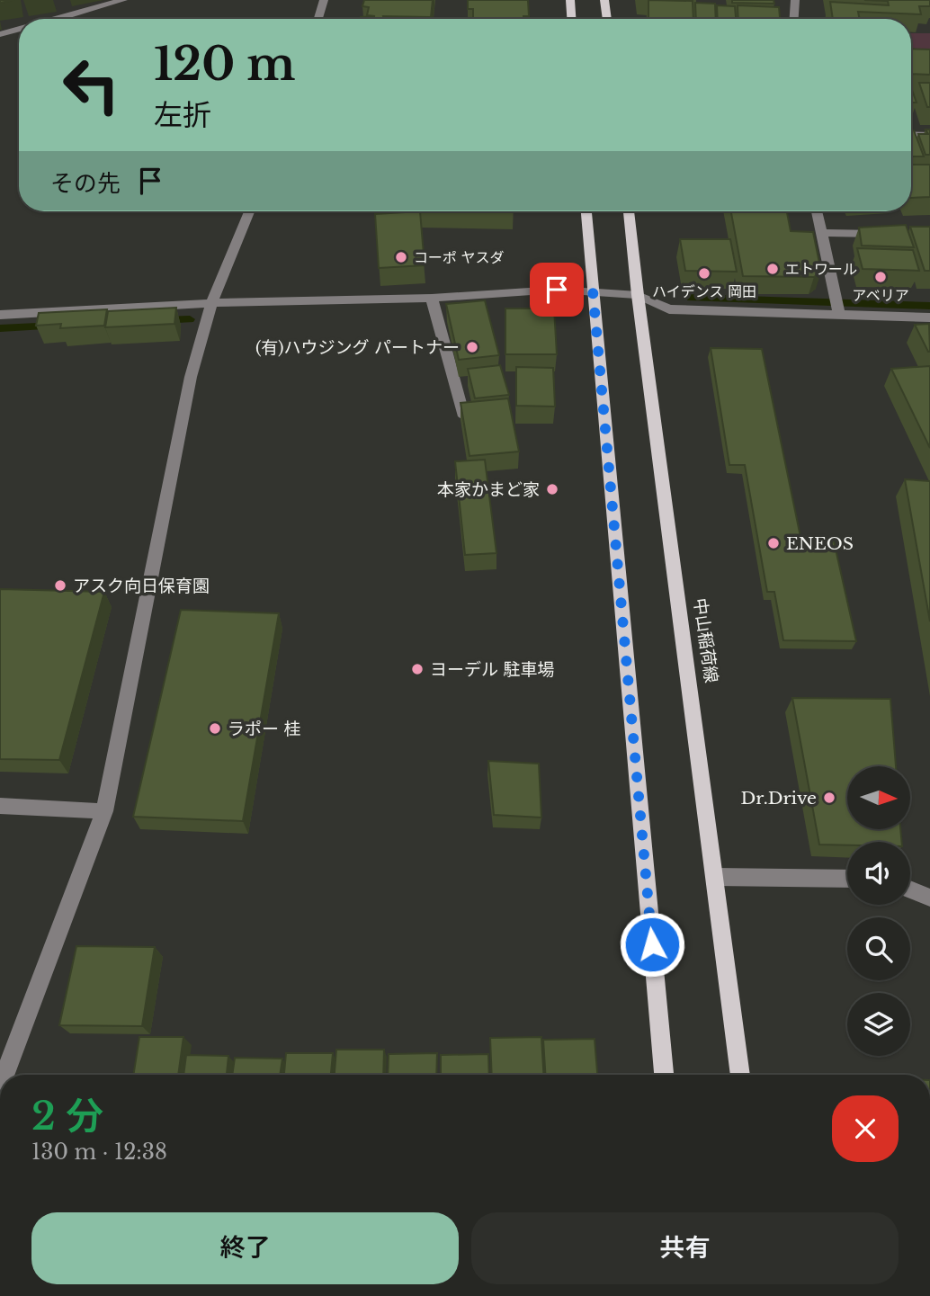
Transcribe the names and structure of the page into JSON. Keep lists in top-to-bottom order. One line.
{"streets":{"main road":["中山稲荷線"]},"places":["コーポ ヤスダ","エトワール","ハイデンス 岡田","アベリア","(有)ハウジング パートナー","本家かまど家","ENEOS","アスク向日保育園","ヨーデル 駐車場","ラポー 桂","Dr.Drive"],"north":"right","page":{"turn":["120 m","左折"],"then":"その先","heading":["2 分","130 m · 12:38"],"buttons":["終了","共有"]}}
